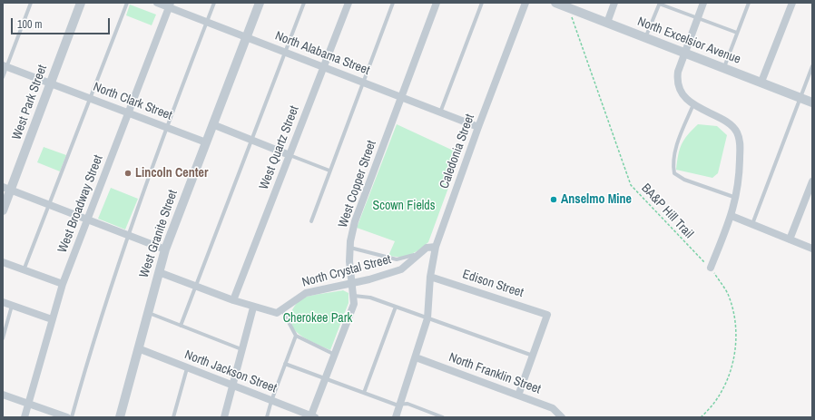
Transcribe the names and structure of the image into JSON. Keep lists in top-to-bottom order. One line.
{"streets":{"street":["North Excelsior Avenue","North Alabama Street","North Clark Street","West Park Street","West Quartz Street","Caledonia Street","West Copper Street","West Broadway Street","West Granite Street","North Crystal Street","Edison Street","North Jackson Street","North Franklin Street"],"path":["BA&P Hill Trail"]},"crossings":[["North Excelsior Avenue","BA&P Hill Trail"],["North Alabama Street","West Quartz Street"],["North Alabama Street","Caledonia Street"],["North Alabama Street","West Copper Street"],["North Alabama Street","West Broadway Street"],["North Alabama Street","West Granite Street"],["North Clark Street","West Park Street"],["North Clark Street","West Broadway Street"],["North Clark Street","West Granite Street"],["Caledonia Street","North Crystal Street"],["Caledonia Street","Edison Street"],["Caledonia Street","North Franklin Street"],["West Copper Street","North Crystal Street"],["West Copper Street","North Jackson Street"],["West Granite Street","North Jackson Street"]],"parks":["Scown Fields","Cherokee Park"],"places":["Lincoln Center","Anselmo Mine"],"scale_bar":"100 m"}
